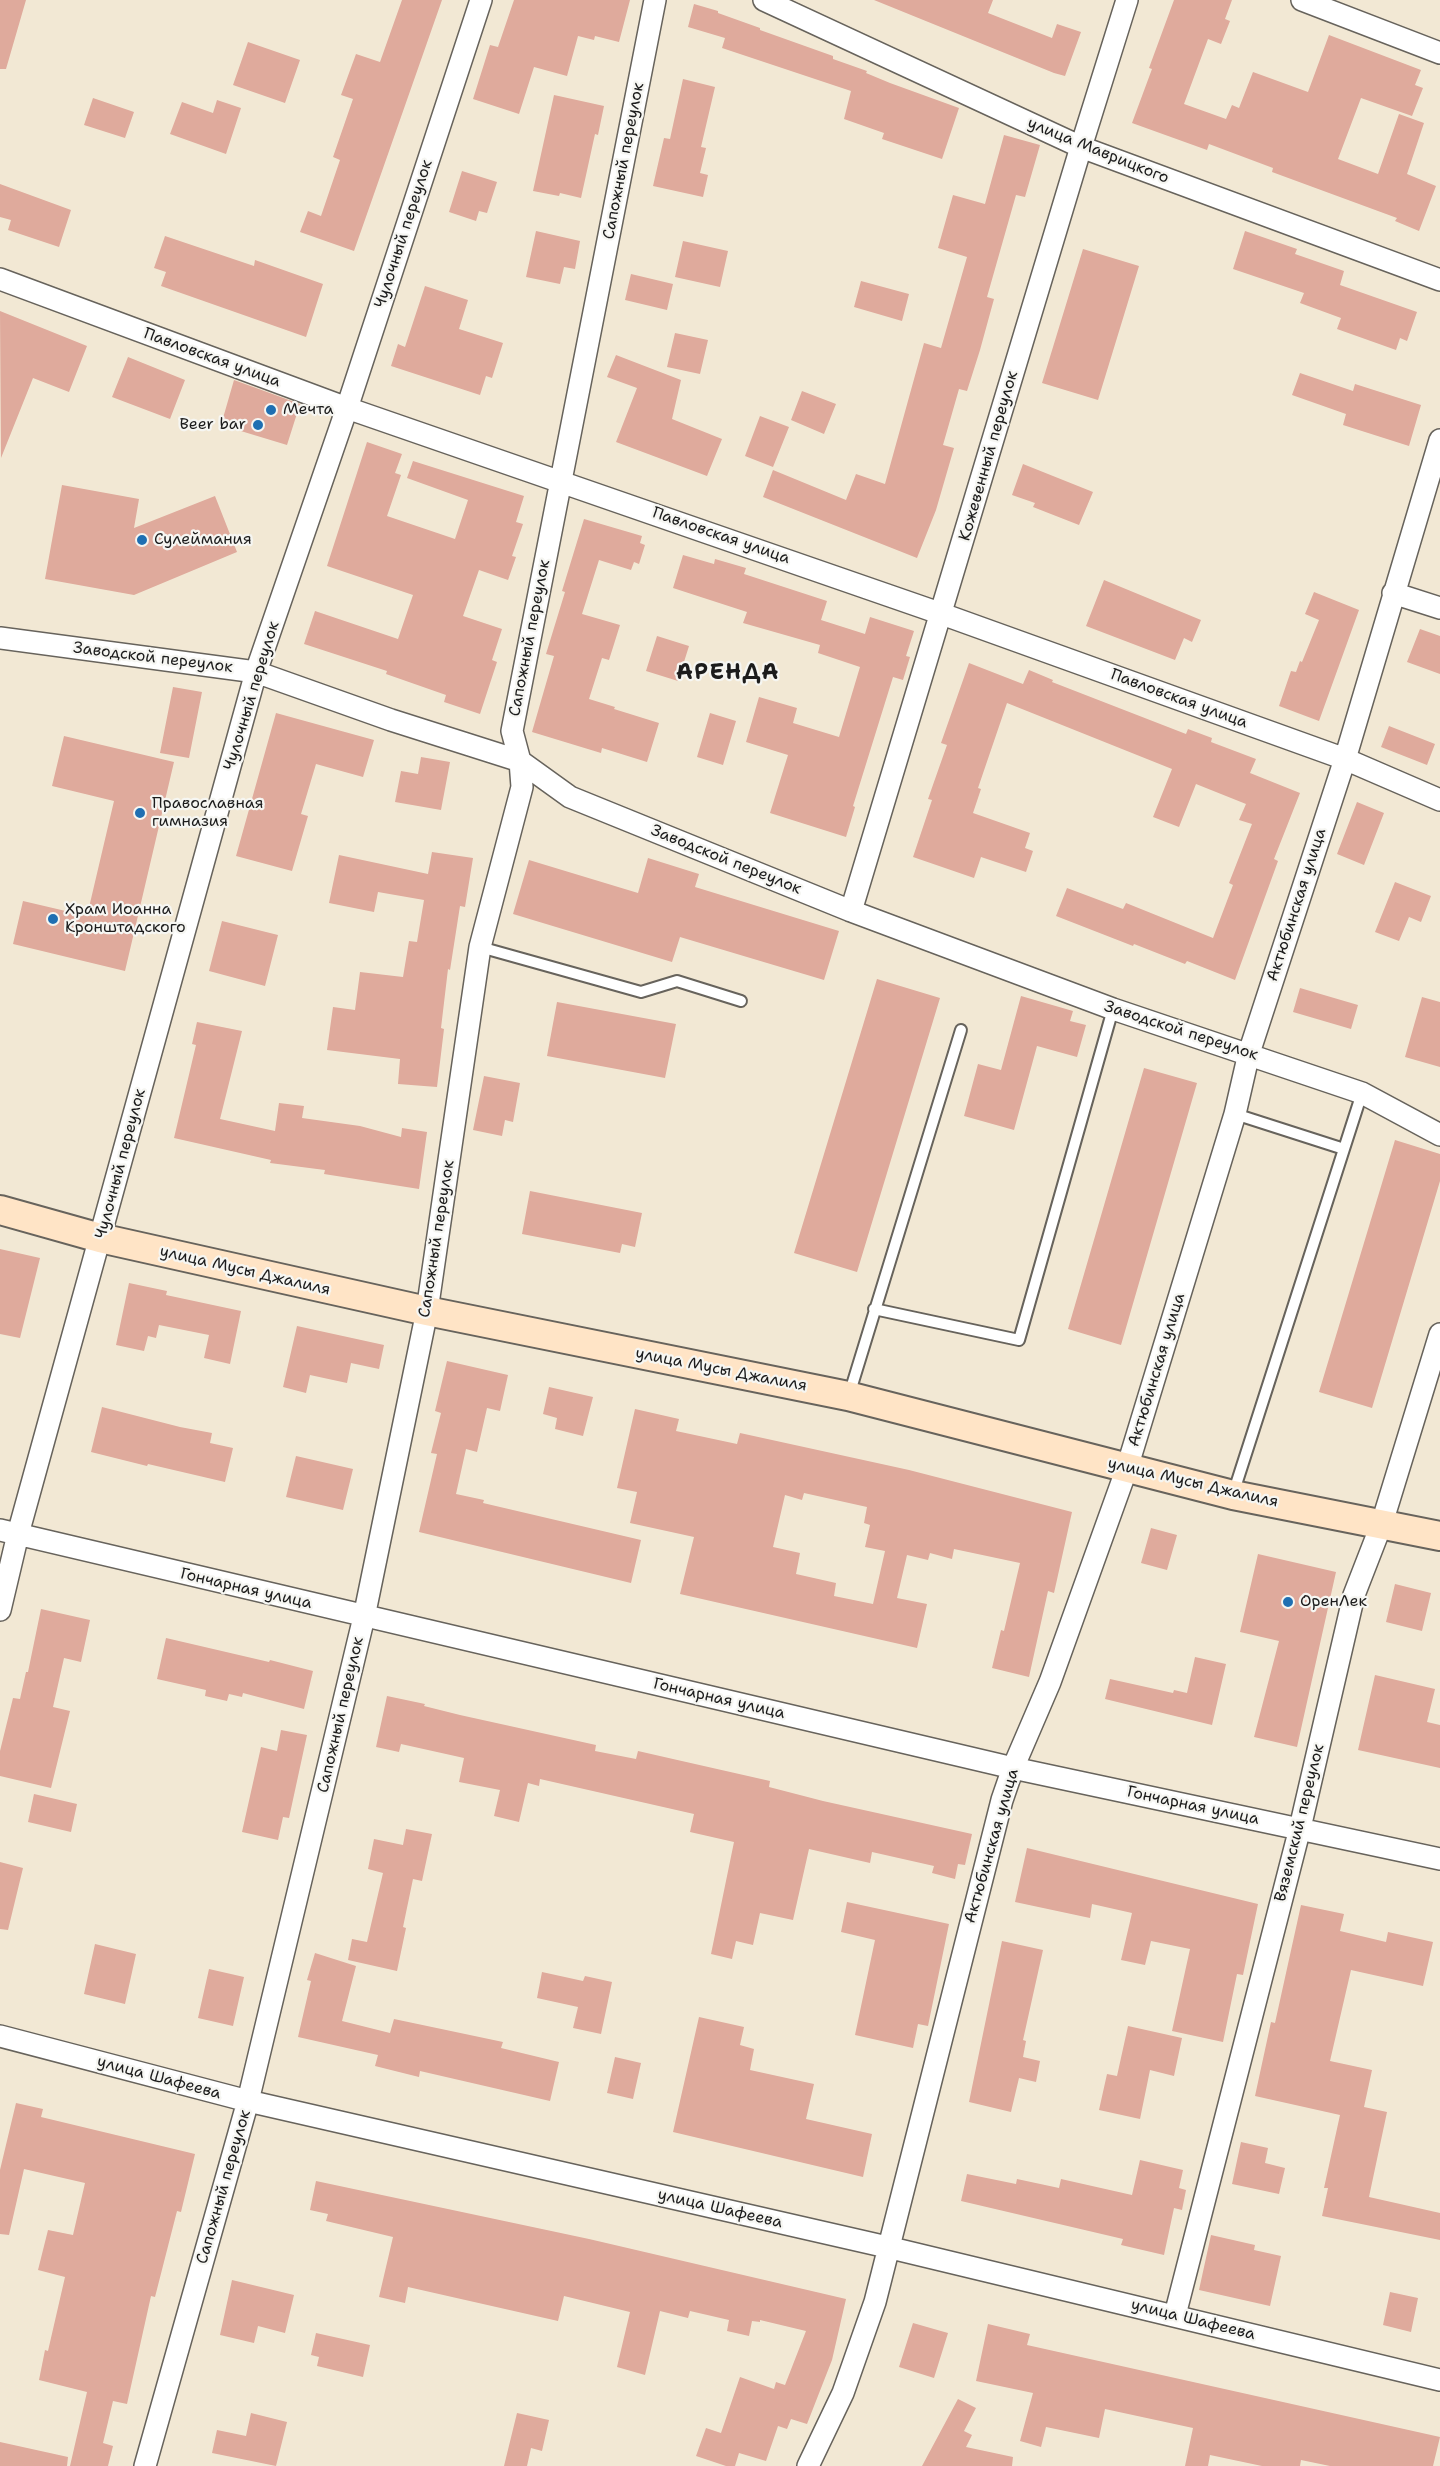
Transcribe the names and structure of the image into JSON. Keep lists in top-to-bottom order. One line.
{"streets":{"street":["улица Маврицкого","Сапожный переулок","Чулочный переулок","Павловская улица","Кожевенный переулок","Заводской переулок","Актюбинская улица","улица Мусы Джалиля","Гончарная улица","Вяземский переулок","улица Шафеева"]},"crossings":[["улица Маврицкого","Кожевенный переулок"],["Сапожный переулок","Павловская улица"],["Сапожный переулок","Заводской переулок"],["Сапожный переулок","улица Мусы Джалиля"],["Сапожный переулок","Гончарная улица"],["Сапожный переулок","улица Шафеева"],["Чулочный переулок","Павловская улица"],["Чулочный переулок","Заводской переулок"],["Чулочный переулок","улица Мусы Джалиля"],["Чулочный переулок","Гончарная улица"],["Павловская улица","Кожевенный переулок"],["Павловская улица","Актюбинская улица"],["Кожевенный переулок","Заводской переулок"],["Заводской переулок","Актюбинская улица"],["Актюбинская улица","улица Мусы Джалиля"],["Актюбинская улица","Гончарная улица"],["Актюбинская улица","улица Шафеева"],["улица Мусы Джалиля","Вяземский переулок"],["Гончарная улица","Вяземский переулок"],["Вяземский переулок","улица Шафеева"]],"districts":["АРЕНДА"],"places":["Мечта","Beer bar","Сулеймания","Православная гимназия","Храм Иоанна Кронштадского","ОренЛек"]}
